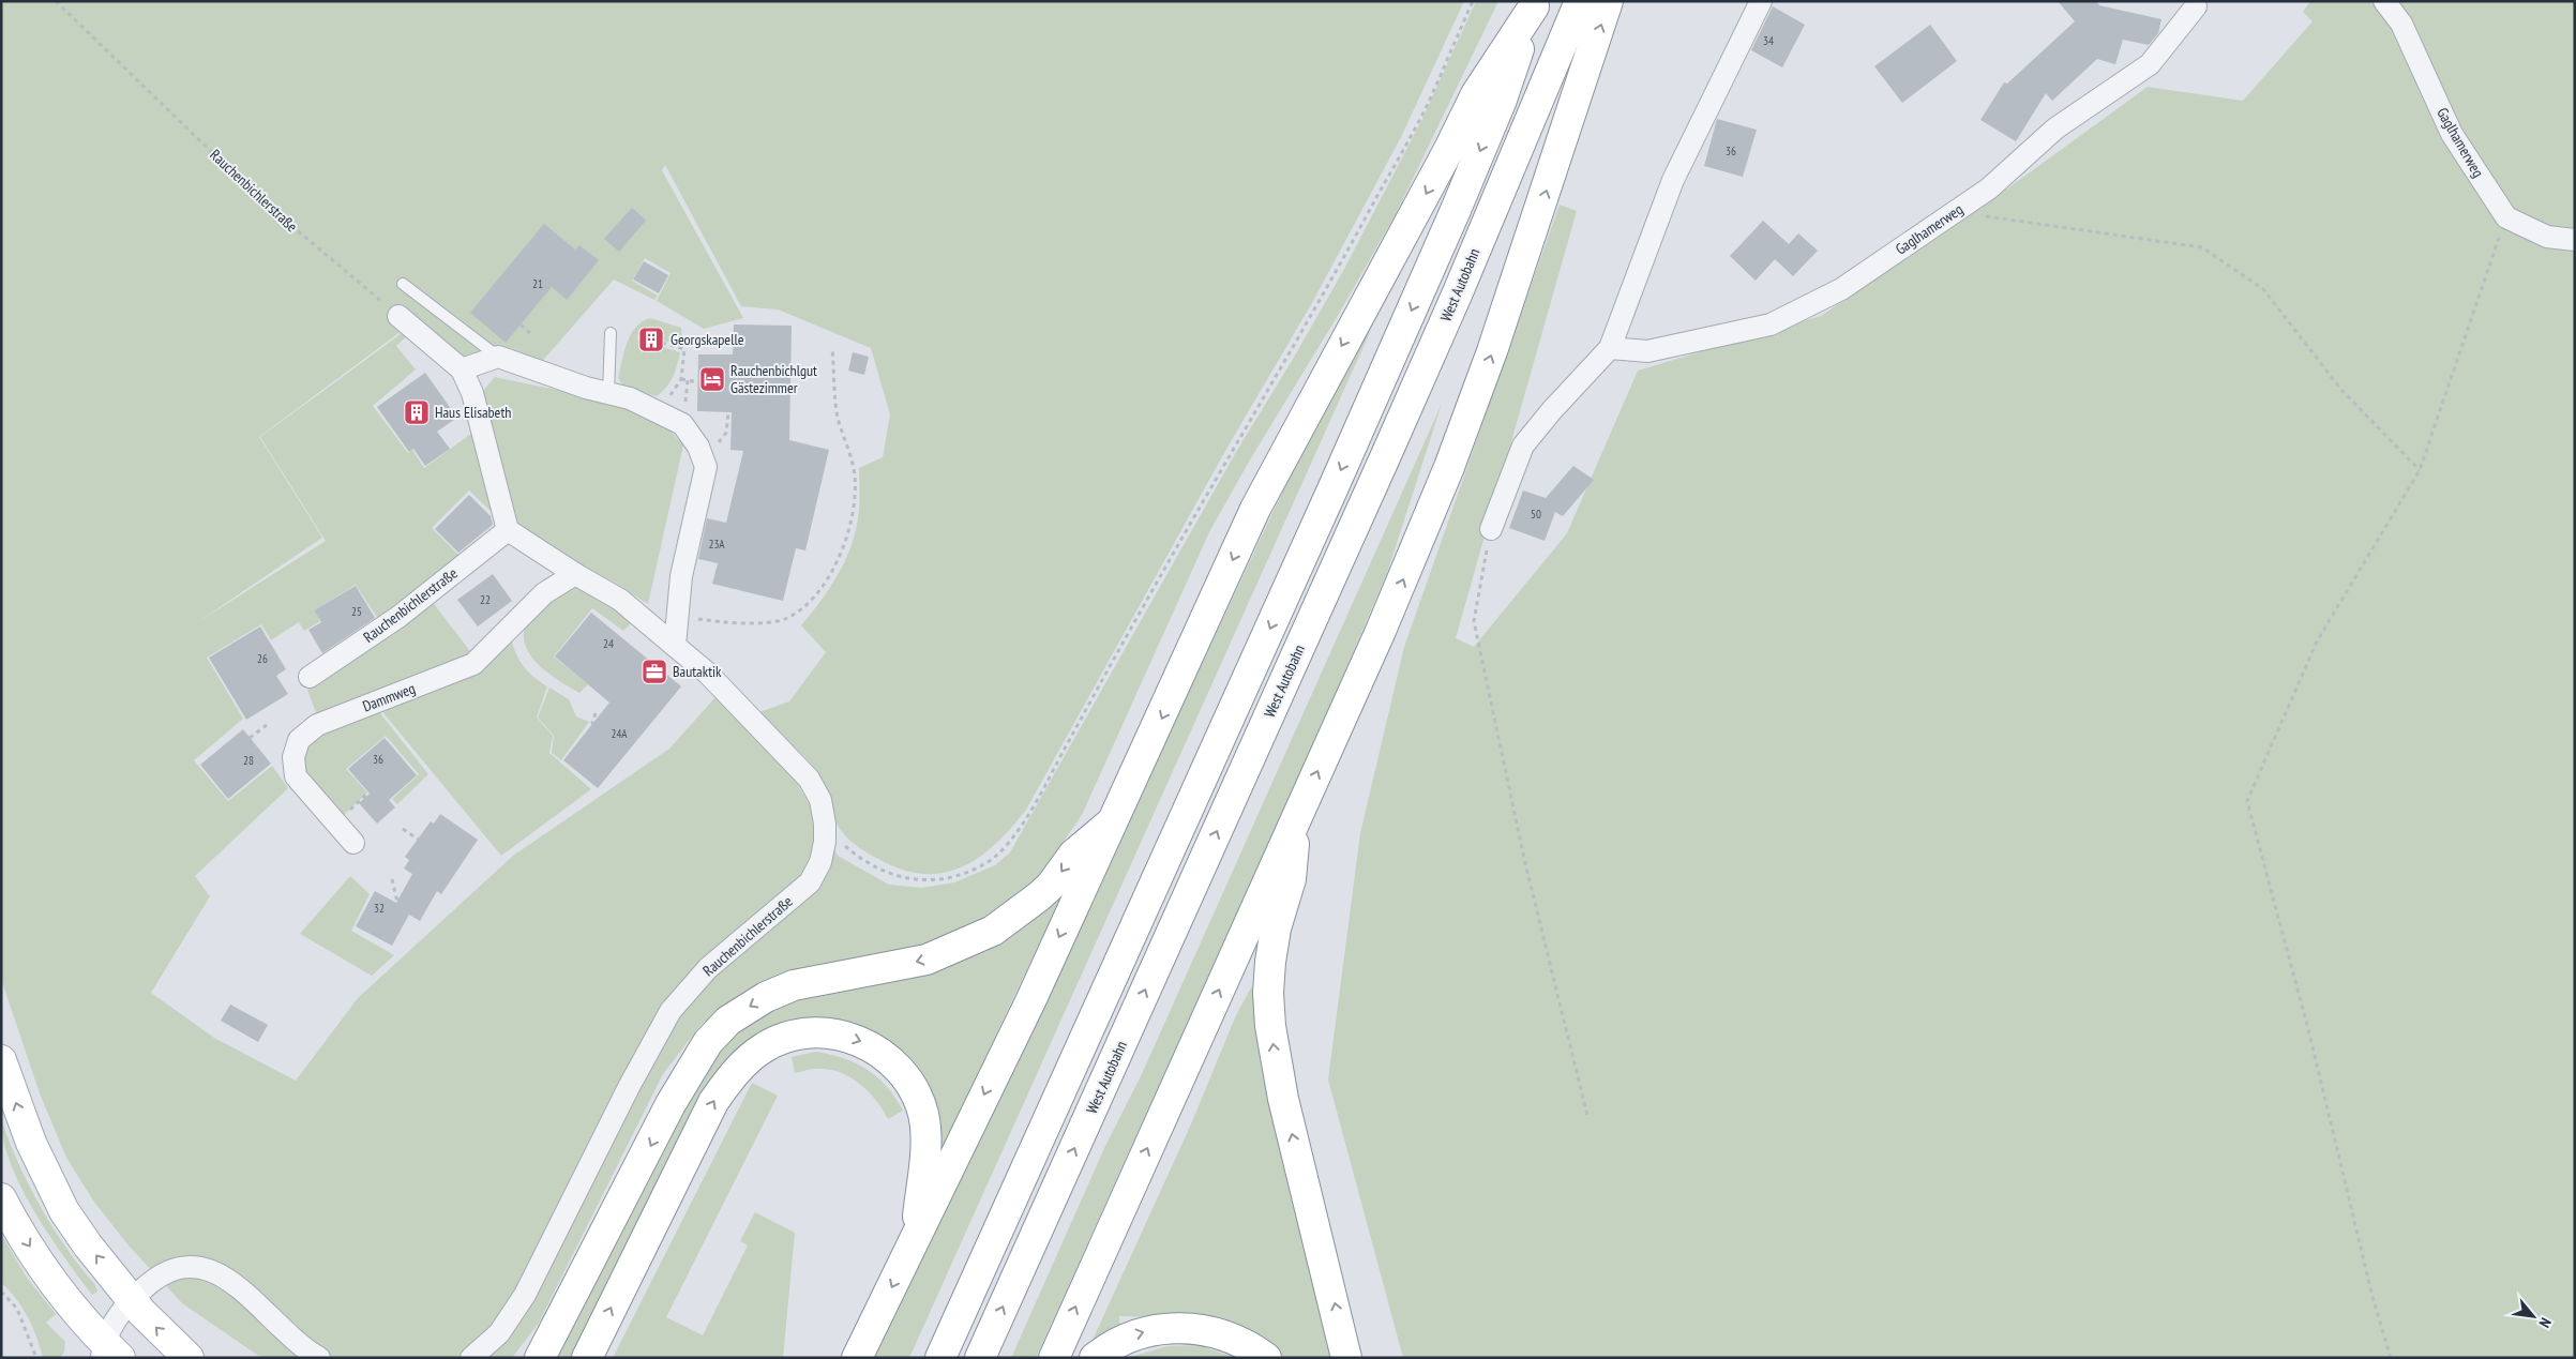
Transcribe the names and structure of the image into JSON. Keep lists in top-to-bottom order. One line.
{"streets":{"main road":["West Autobahn"],"street":["Gaglhamerweg","Rauchenbichlerstraße","Dammweg"]},"crossings":[["Rauchenbichlerstraße","Dammweg"]],"places":{"building":["Georgskapelle","Haus Elisabeth"],"hotel":["Rauchenbichlgut Gästezimmer"],"office":["Bautaktik"]},"house_numbers":["34","36","21","50","23A","22","25","24","26","24A","36","28","32"],"north":"bottom right"}
